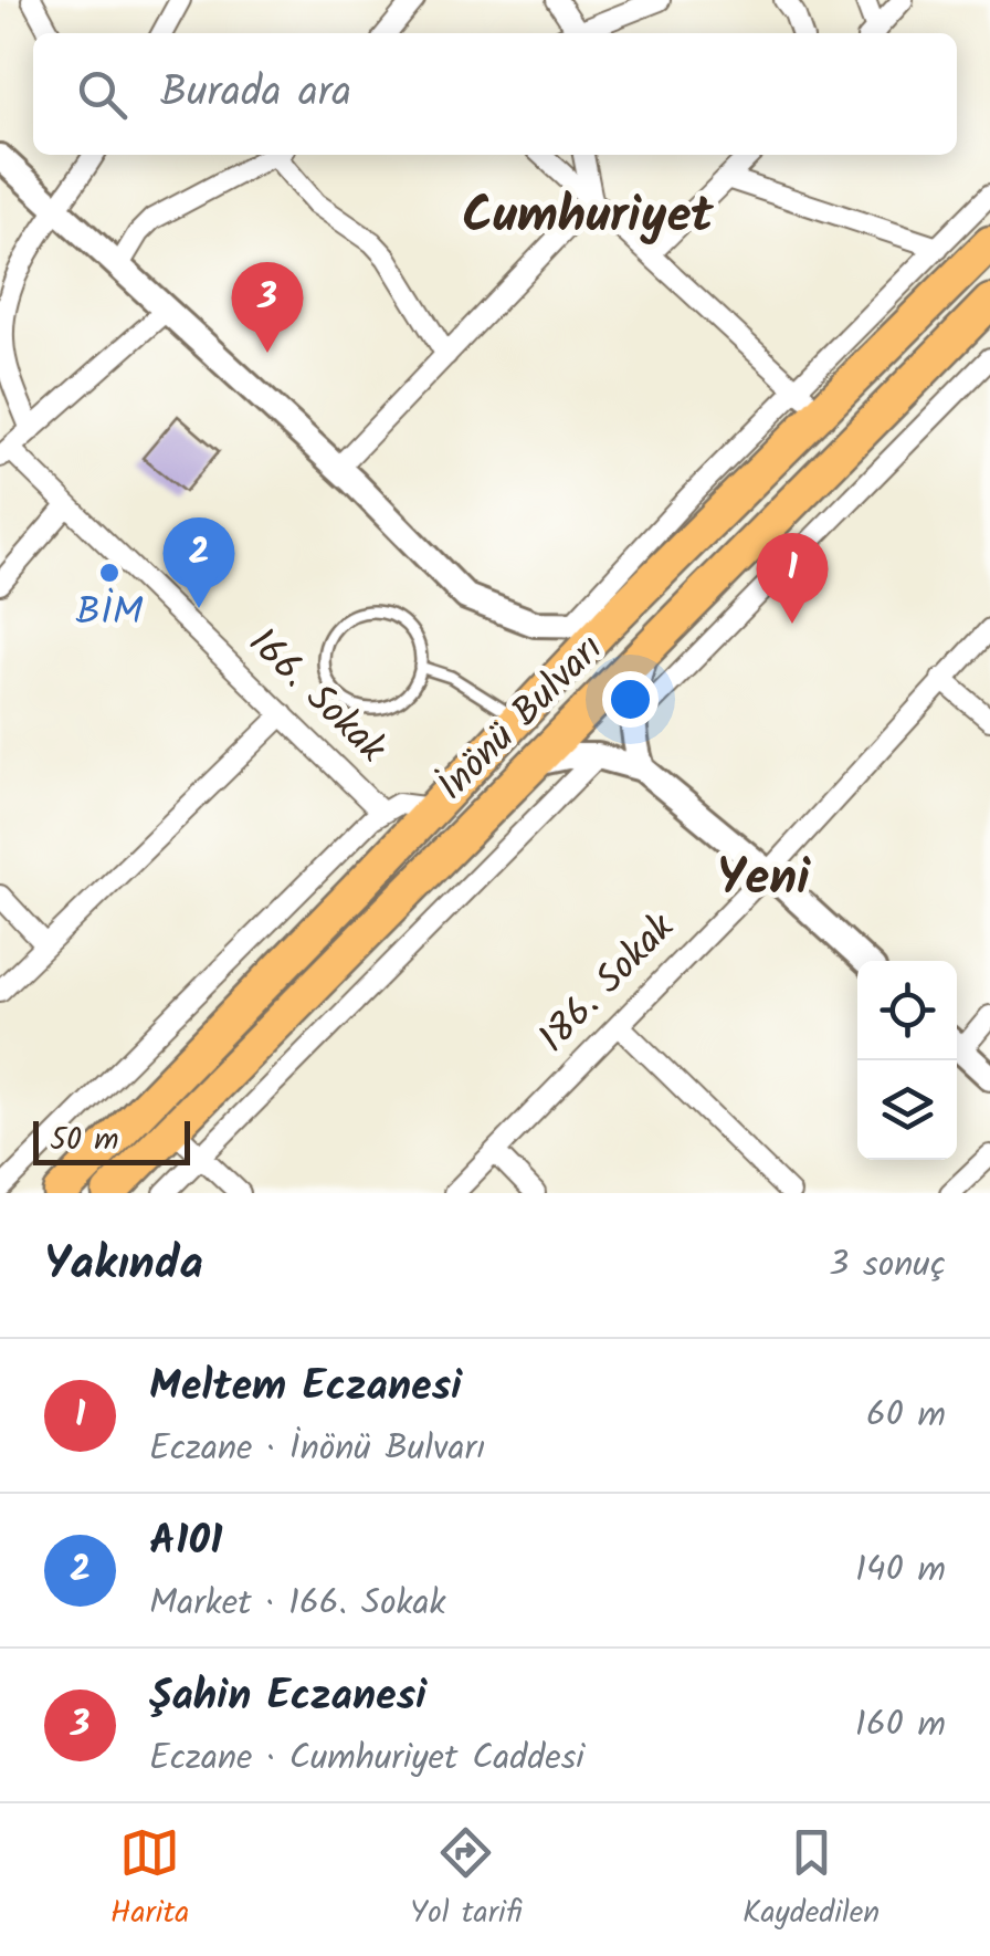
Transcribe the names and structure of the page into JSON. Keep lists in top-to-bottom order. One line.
{"streets":{"highway":["İnönü Bulvarı"],"street":["166. Sokak","186. Sokak"]},"crossings":[["166. Sokak","İnönü Bulvarı"]],"districts":["Cumhuriyet","Yeni"],"places":["BİM"],"scale_bar":"50 m","page":{"search":"Burada ara","pins":["3","2","1"],"scale":"50 m","heading":["Yakında","3 sonuç"],"list":[{"mark":"1","name":"Meltem Eczanesi","note":"Eczane · İnönü Bulvarı","value":"60 m"},{"mark":"2","name":"A101","note":"Market · 166. Sokak","value":"140 m"},{"mark":"3","name":"Şahin Eczanesi","note":"Eczane · Cumhuriyet Caddesi","value":"160 m"}],"nav":["Harita","Yol tarifi","Kaydedilen"]}}
